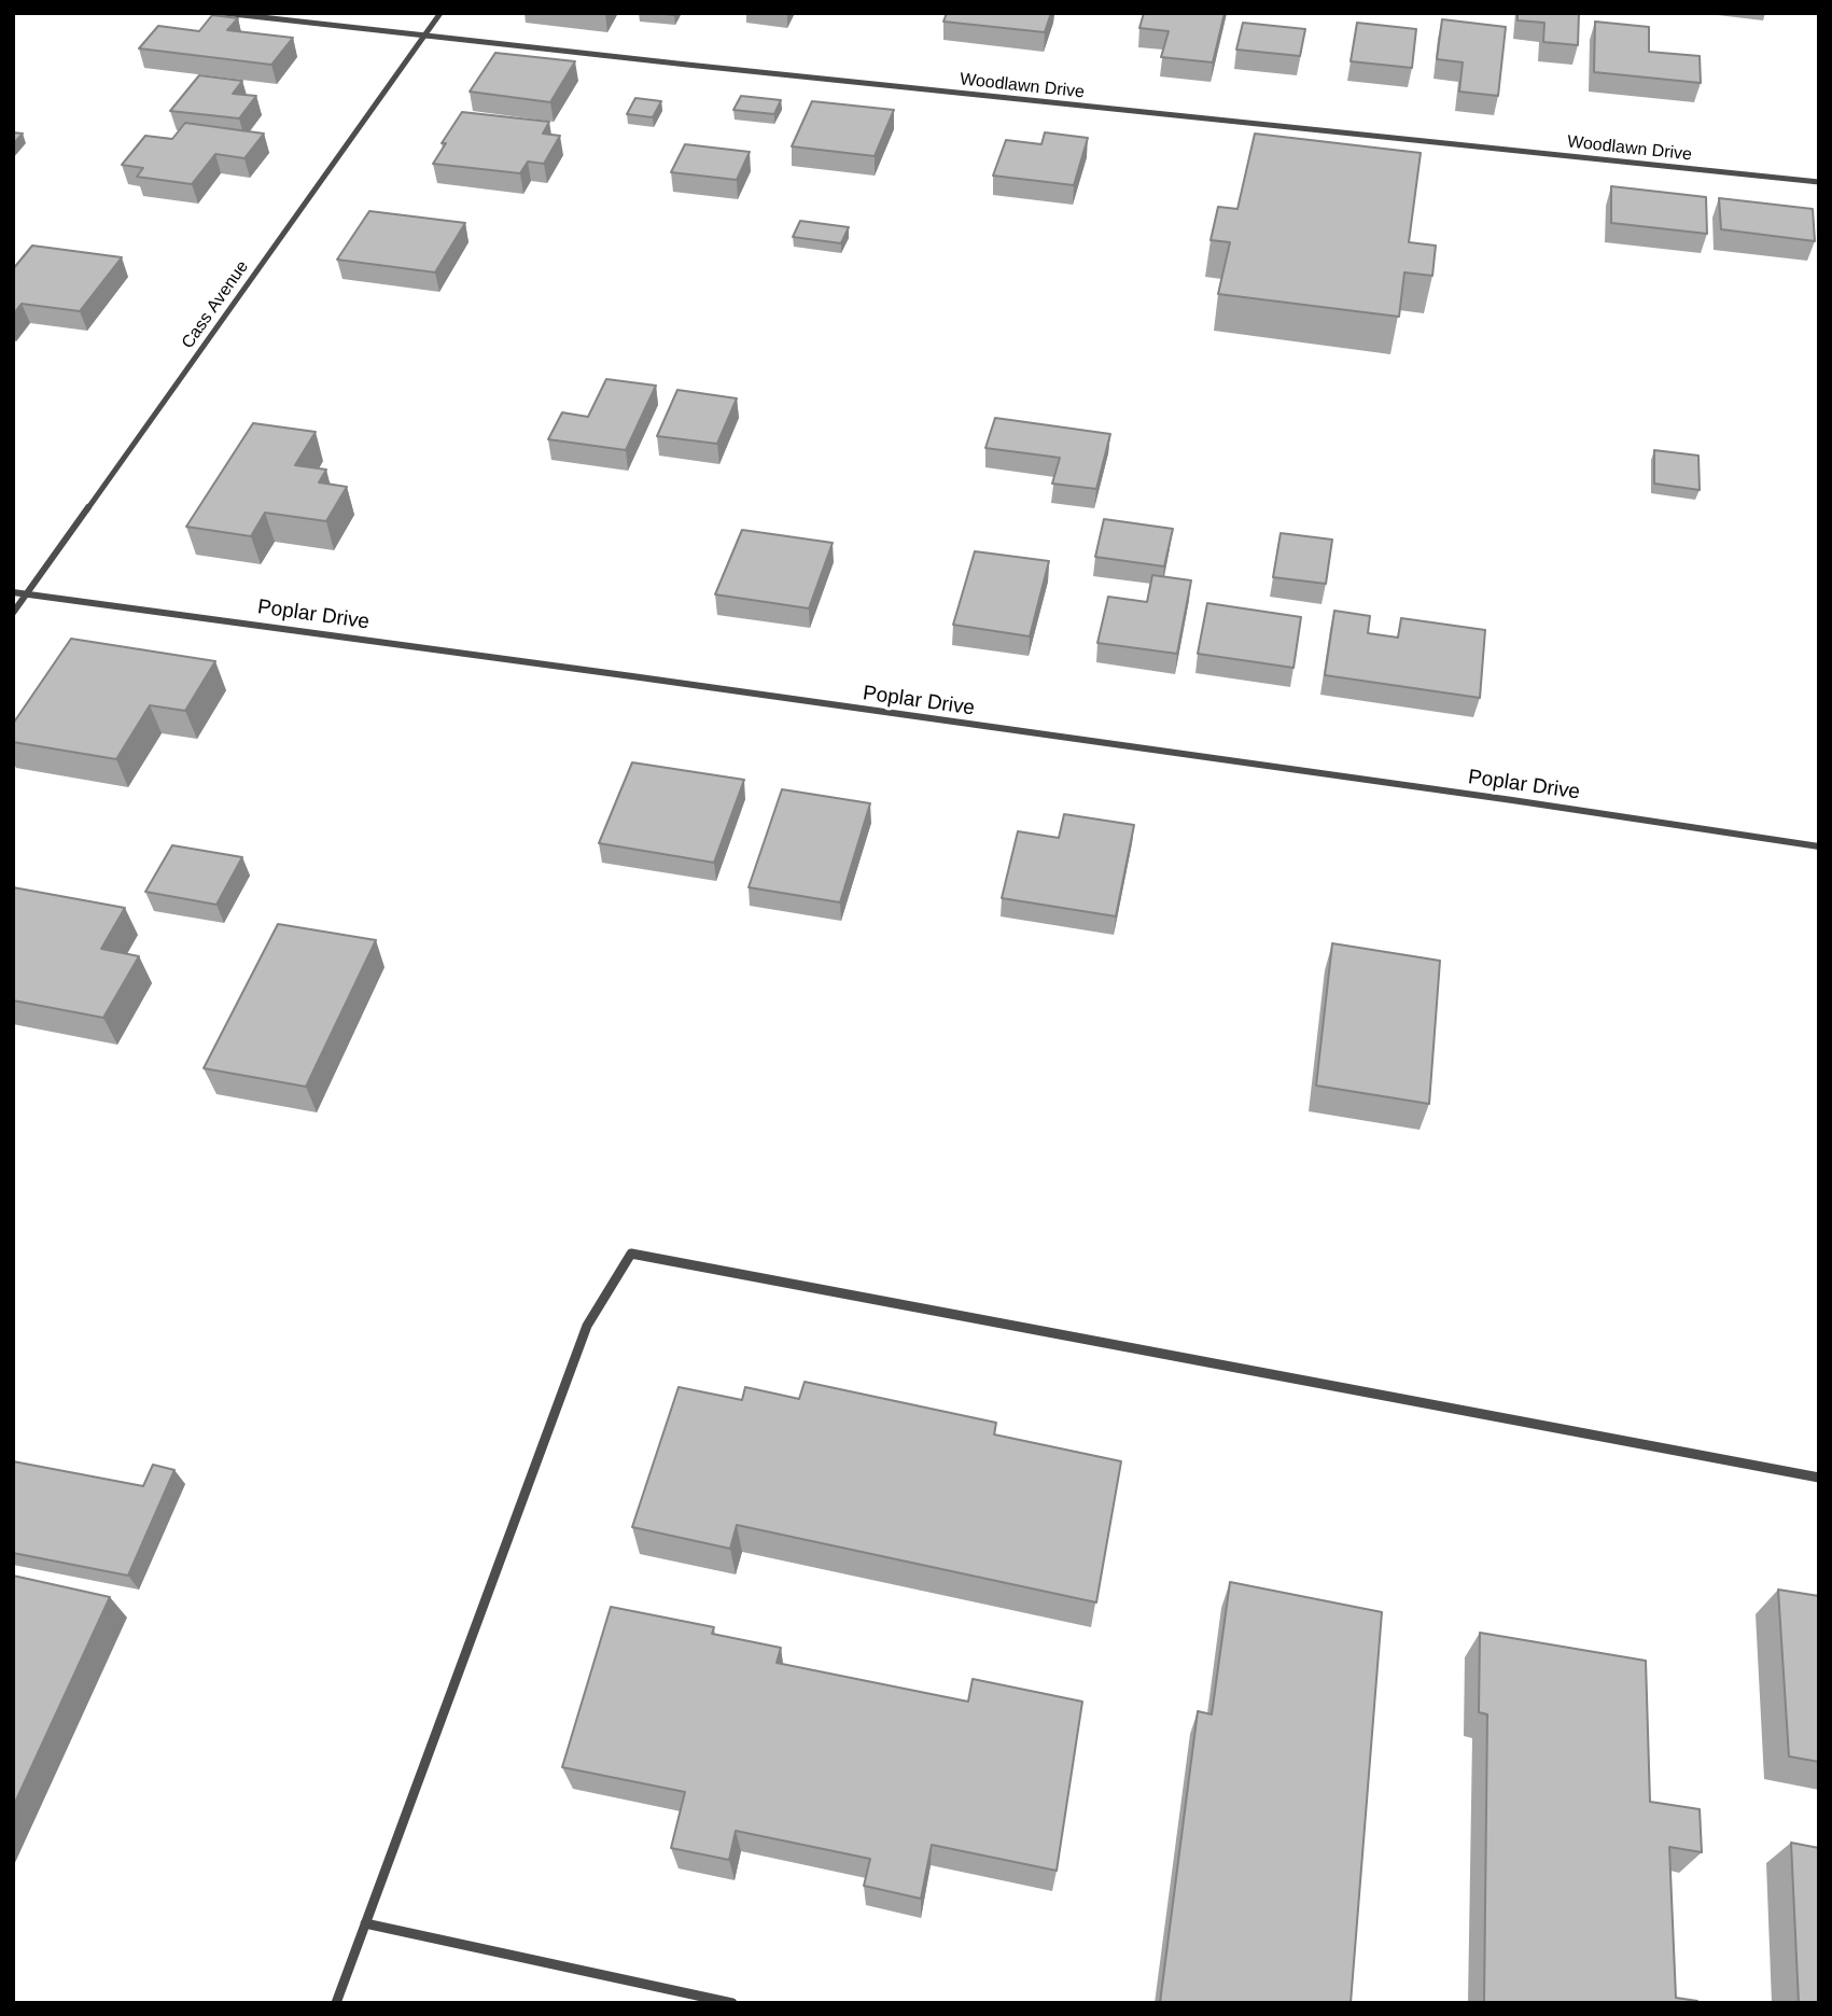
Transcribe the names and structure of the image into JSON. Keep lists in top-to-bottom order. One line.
{"streets":{"street":["Woodlawn Drive","Cass Avenue","Poplar Drive"]},"crossings":[["Woodlawn Drive","Cass Avenue"],["Cass Avenue","Poplar Drive"]]}
